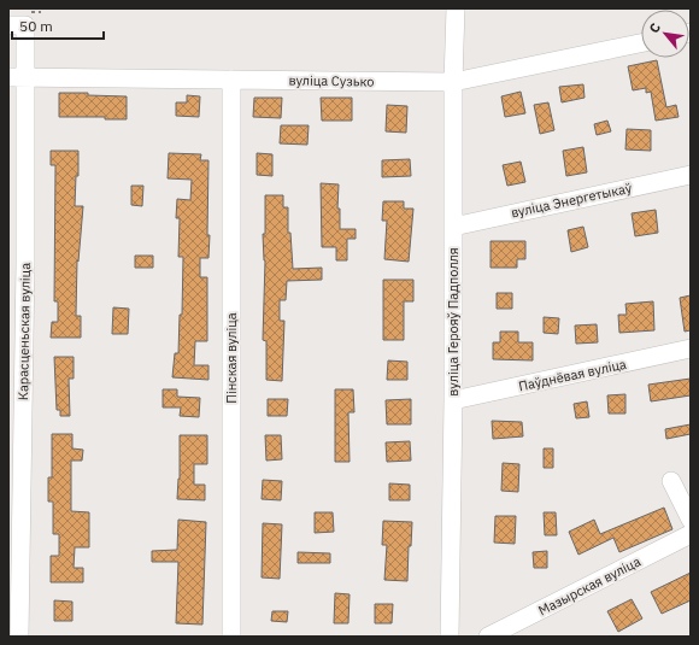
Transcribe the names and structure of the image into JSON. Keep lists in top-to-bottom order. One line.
{"streets":{"street":["вуліца Сузько","вуліца Энергетыкаў","вуліца Герояў Падполля","Карасценьская вуліца","Пінская вуліца","Паўднёвая вуліца","Мазырская вуліца"]},"crossings":[["вуліца Сузько","вуліца Герояў Падполля"],["вуліца Сузько","Карасценьская вуліца"],["вуліца Сузько","Пінская вуліца"],["вуліца Энергетыкаў","вуліца Герояў Падполля"],["вуліца Герояў Падполля","Паўднёвая вуліца"]],"scale_bar":"50 m","north":"top left"}
